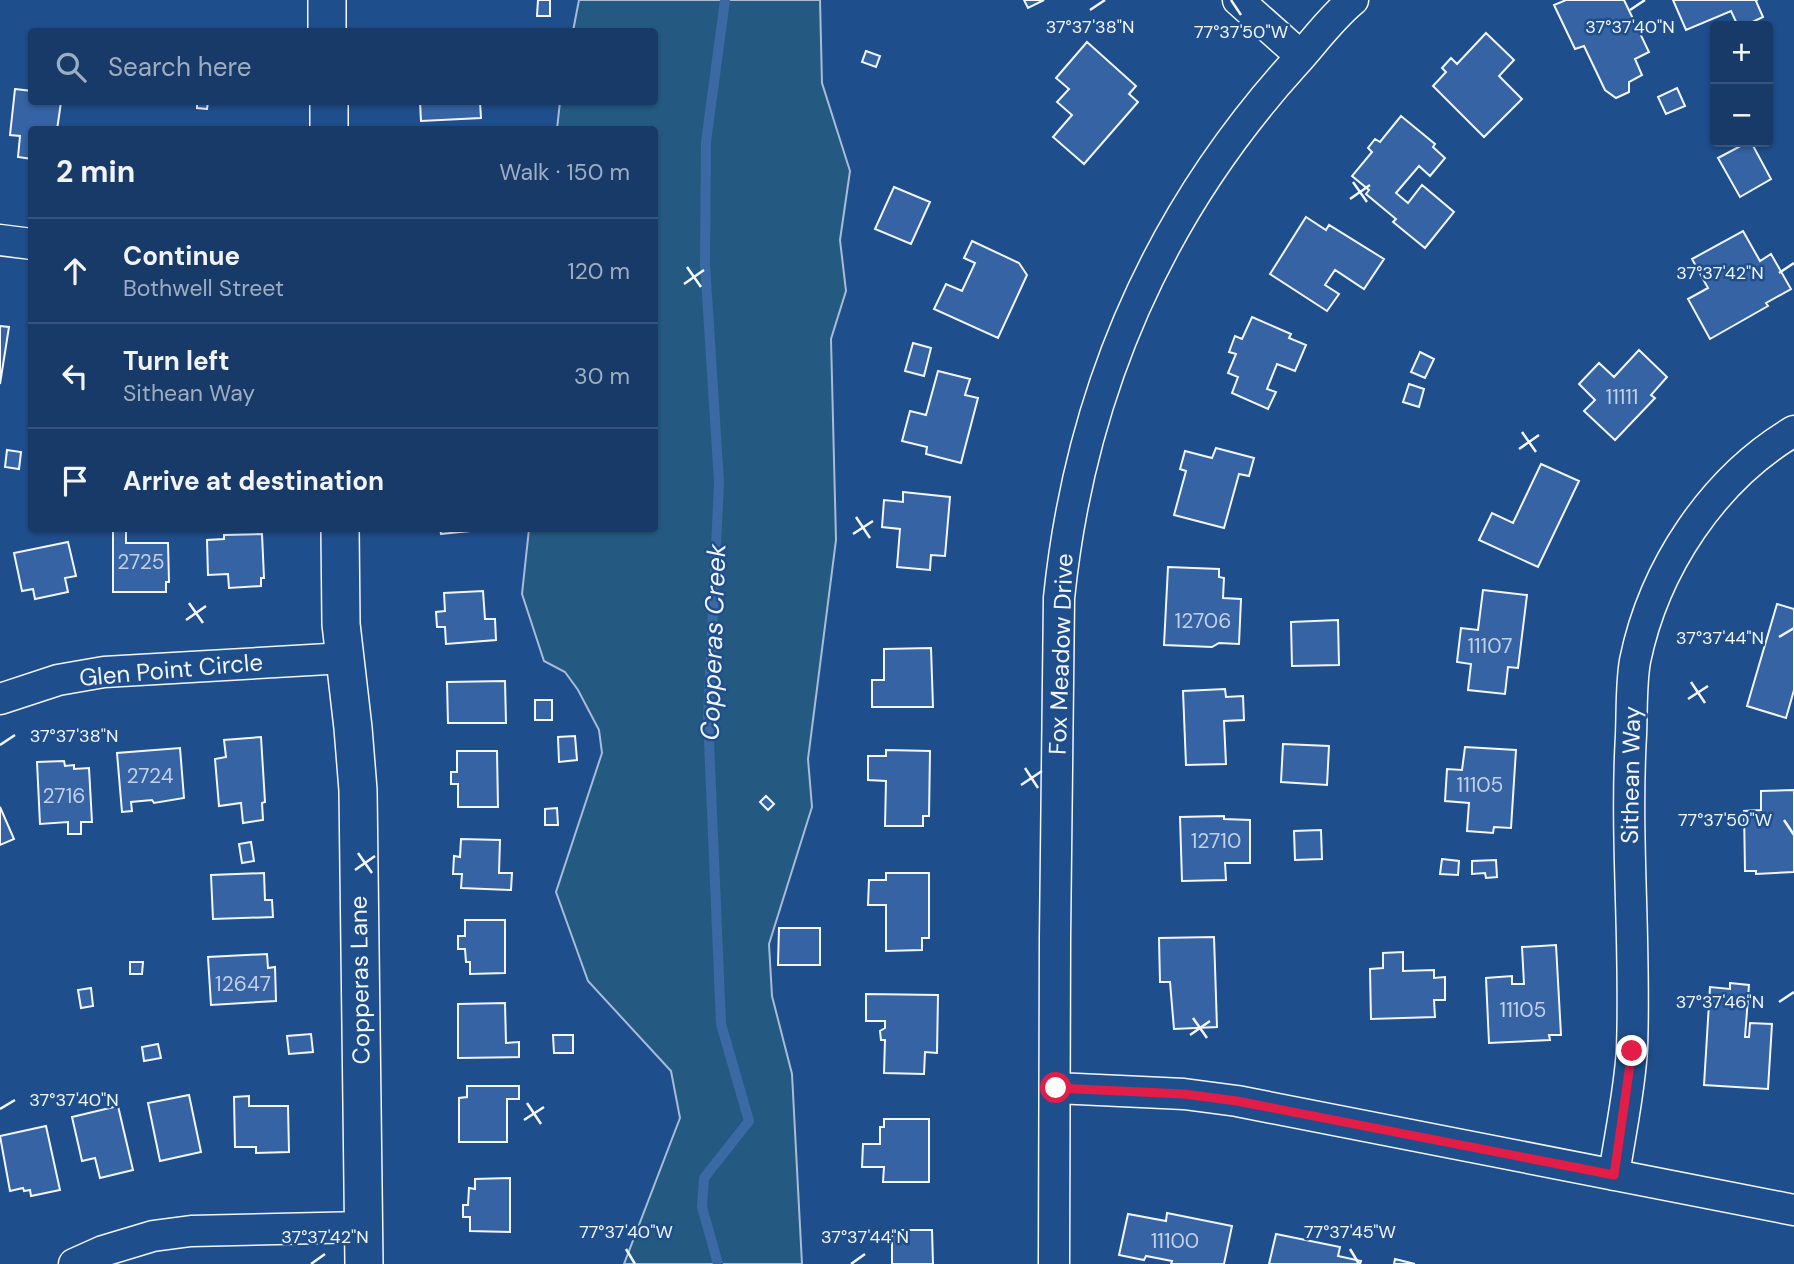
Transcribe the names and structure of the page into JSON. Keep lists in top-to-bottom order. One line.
{"streets":{"street":["Fox Meadow Drive","Glen Point Circle","Sithean Way","Copperas Lane"]},"crossings":[["Glen Point Circle","Copperas Lane"]],"water":["Copperas Creek"],"house_numbers":["11111","2725","12706","11107","2724","11105","2716","12710","12647","11105","11100"],"page":{"map_buttons":["+","−"],"search":"Search here","heading":["2 min","Walk · 150 m"],"list":[["Continue","Bothwell Street","120 m"],["Turn left","Sithean Way","30 m"],"Arrive at destination"]},"coordinates":["37°37'40\"N","37°37'38\"N","77°37'50\"W","37°37'42\"N","37°37'44\"N","37°37'46\"N","77°37'40\"W","77°37'45\"W"]}
